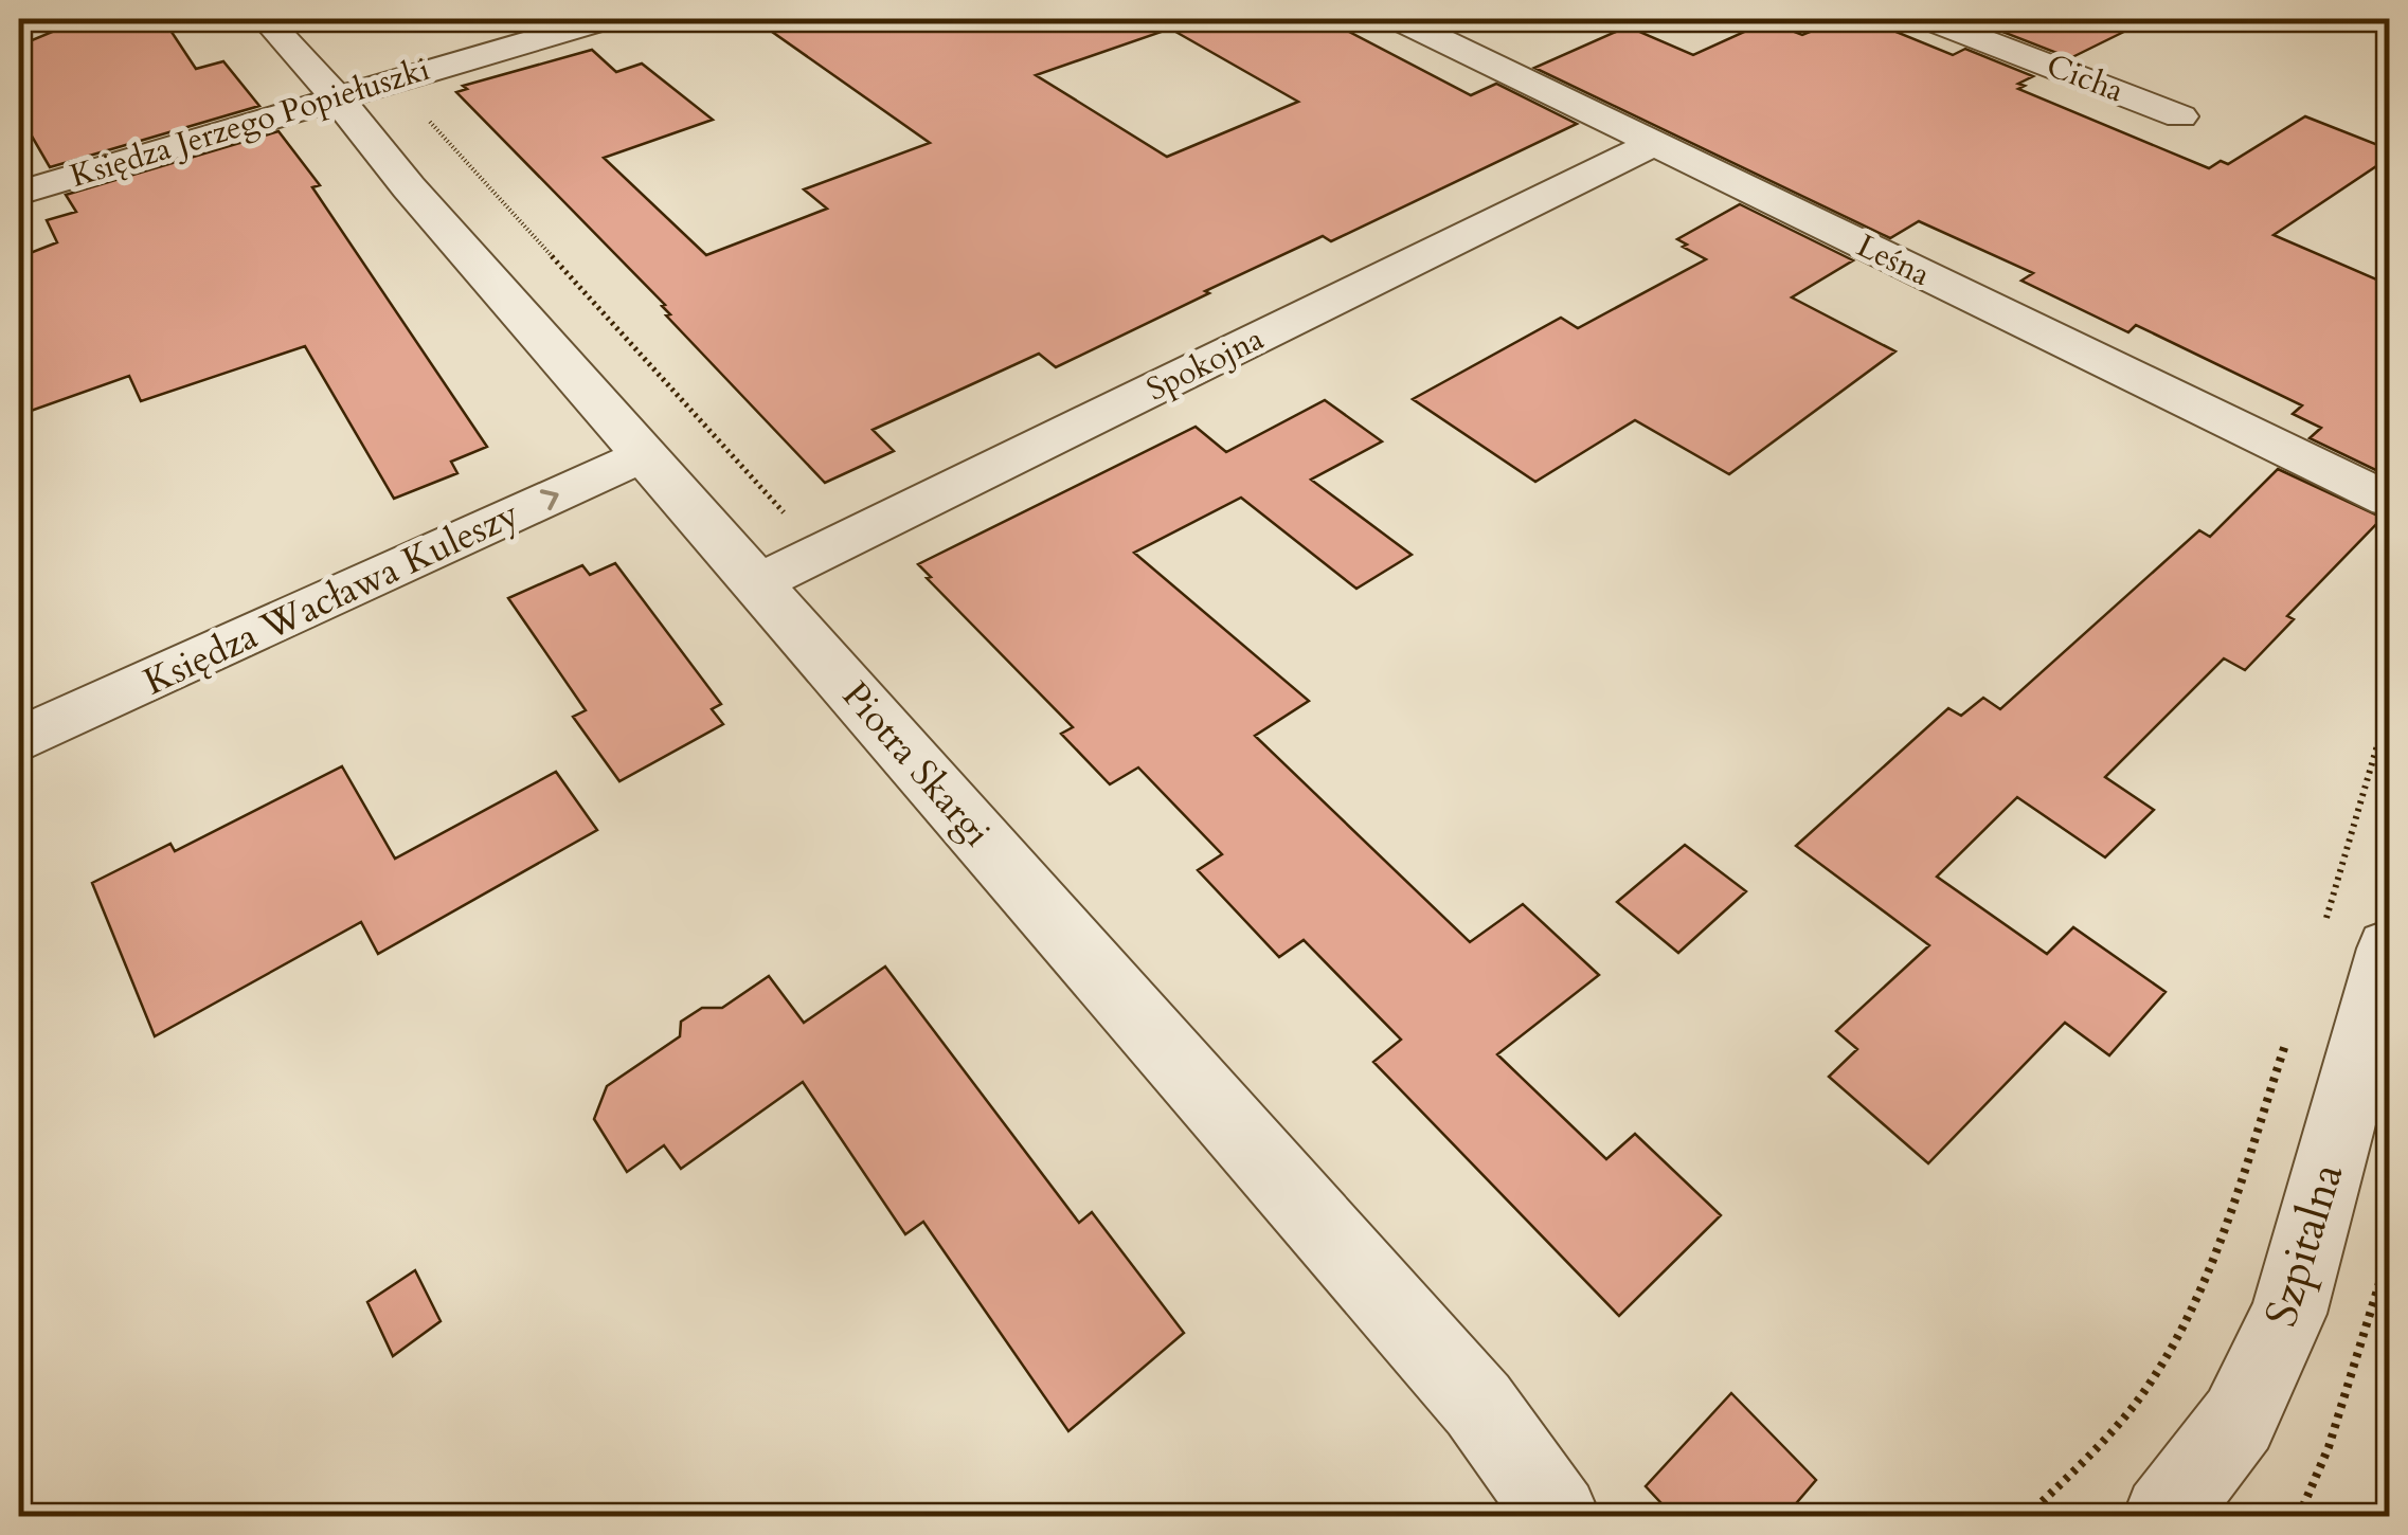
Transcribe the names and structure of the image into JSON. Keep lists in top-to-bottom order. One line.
{"streets":{"street":["Cicha","Księdza Jerzego Popiełuszki","Leśna","Spokojna","Księdza Wacława Kuleszy","Piotra Skargi","Szpitalna"]},"crossings":[["Księdza Jerzego Popiełuszki","Piotra Skargi"],["Leśna","Spokojna"],["Spokojna","Piotra Skargi"],["Księdza Wacława Kuleszy","Piotra Skargi"]],"one_way":["Księdza Wacława Kuleszy"]}
